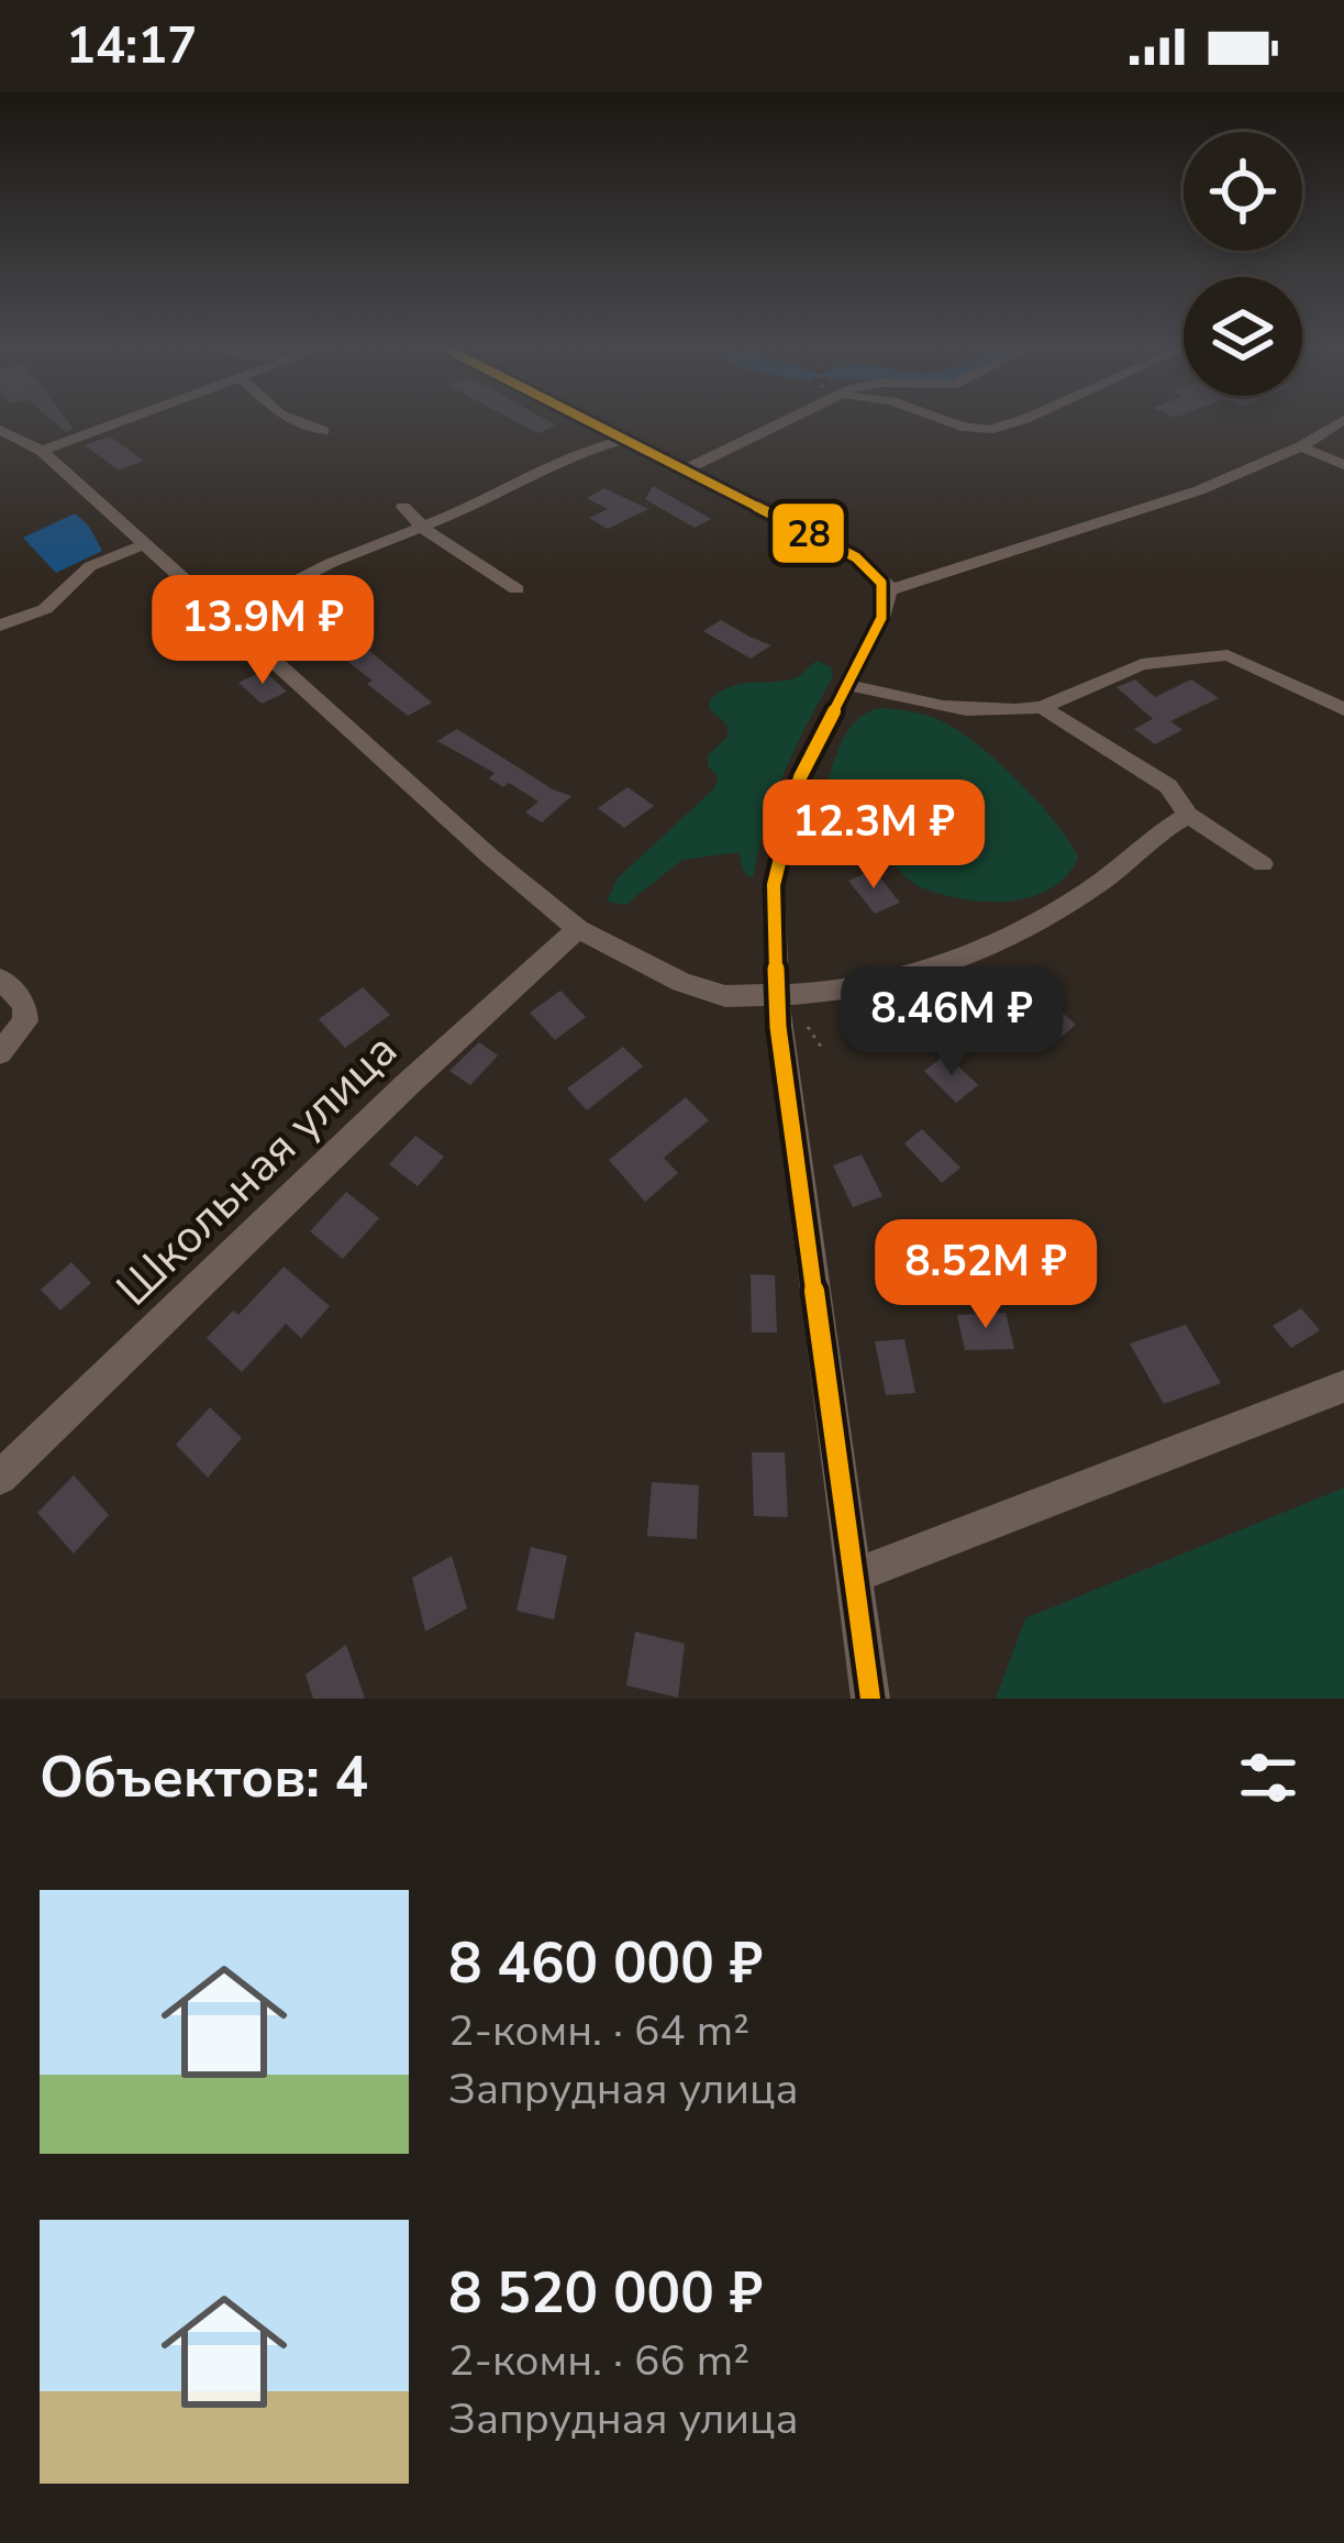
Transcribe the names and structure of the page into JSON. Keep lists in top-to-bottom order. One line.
{"streets":{"street":["Школьная улица"]},"lines":["transit line 28"],"page":{"status":"14:17","price":["13.9M ₽","12.3M ₽","8.46M ₽","8.52M ₽"],"heading":"Объектов: 4","list":[{"name":"8 460 000 ₽","note":"2-комн. · 64 m² · Запрудная улица"},{"name":"8 520 000 ₽","note":"2-комн. · 66 m² · Запрудная улица"}]}}
